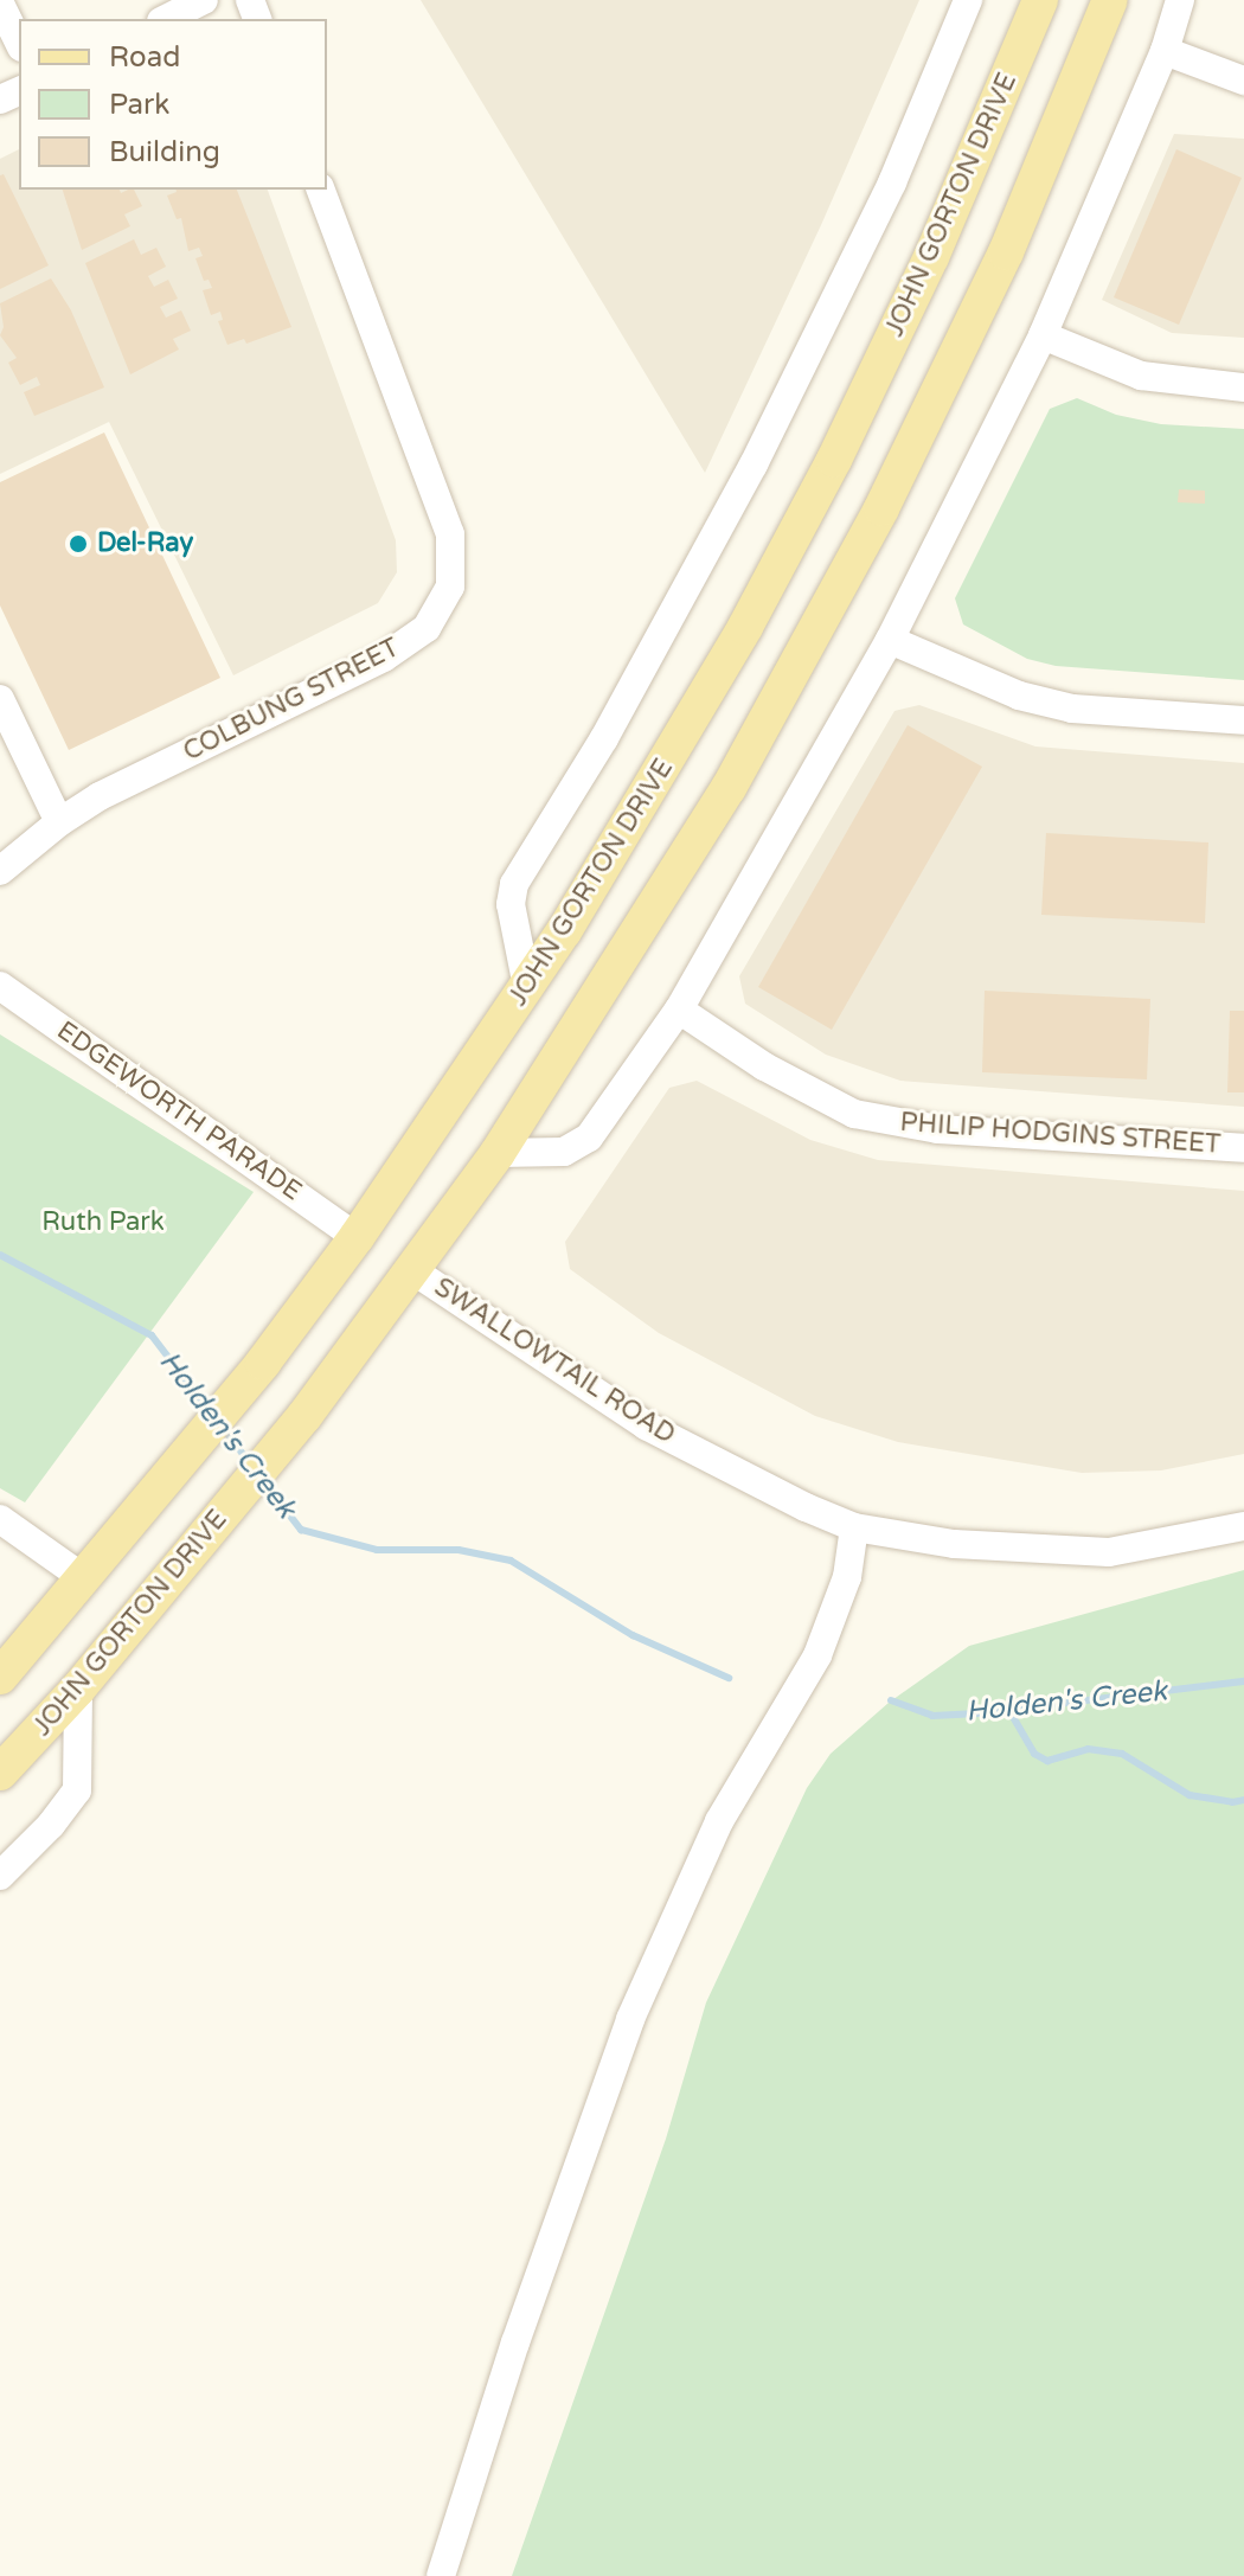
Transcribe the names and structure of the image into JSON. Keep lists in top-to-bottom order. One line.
{"streets":{"main road":["JOHN GORTON DRIVE"],"street":["COLBUNG STREET","EDGEWORTH PARADE","PHILIP HODGINS STREET","SWALLOWTAIL ROAD"]},"crossings":[["JOHN GORTON DRIVE","EDGEWORTH PARADE"],["JOHN GORTON DRIVE","SWALLOWTAIL ROAD"]],"water":["Holden's Creek"],"parks":["Ruth Park"],"places":["Del-Ray"],"legend":["Road","Park","Building"]}
